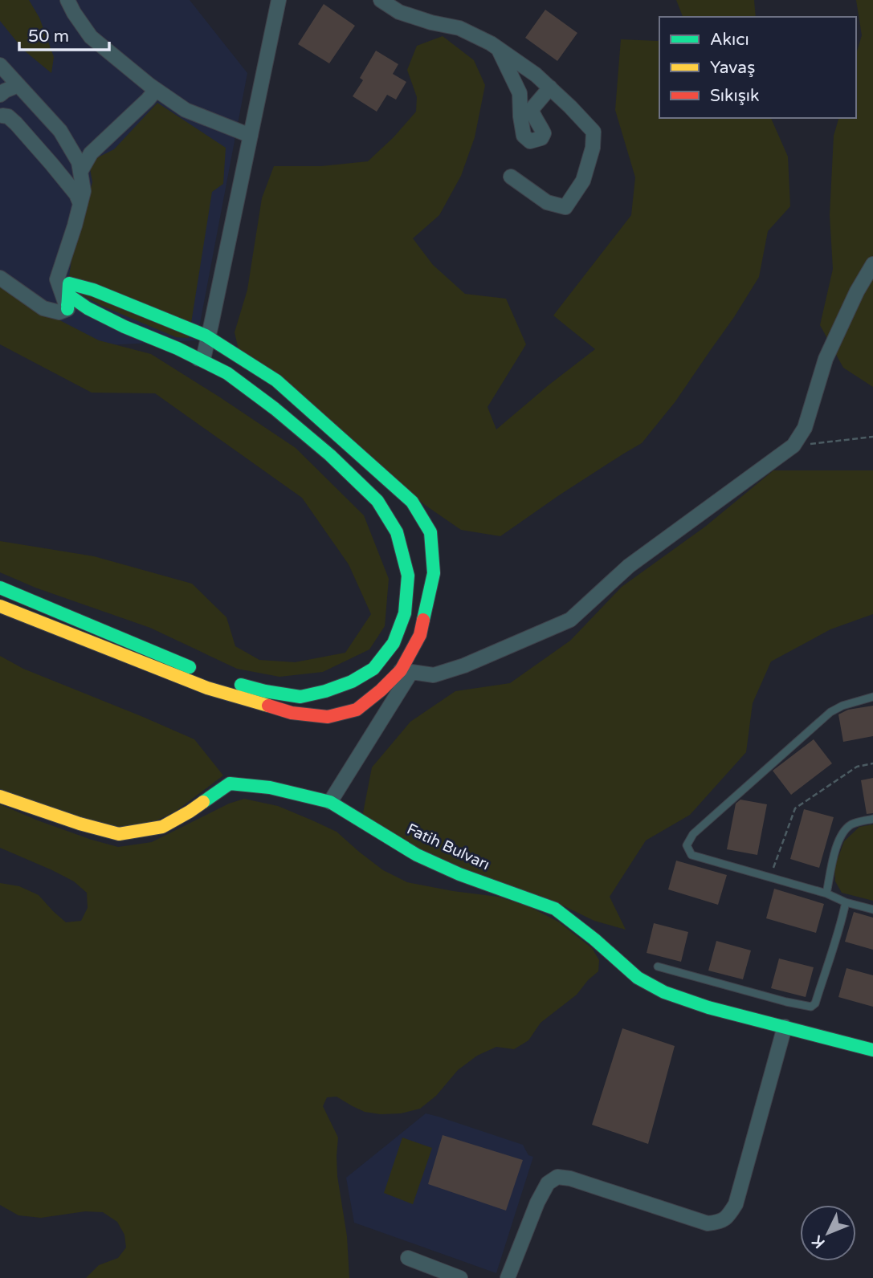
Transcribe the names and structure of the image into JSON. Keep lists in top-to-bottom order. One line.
{"streets":{"street":["Fatih Bulvarı"]},"legend":["Akıcı","Yavaş","Sıkışık"],"scale_bar":"50 m","north":"bottom left"}
